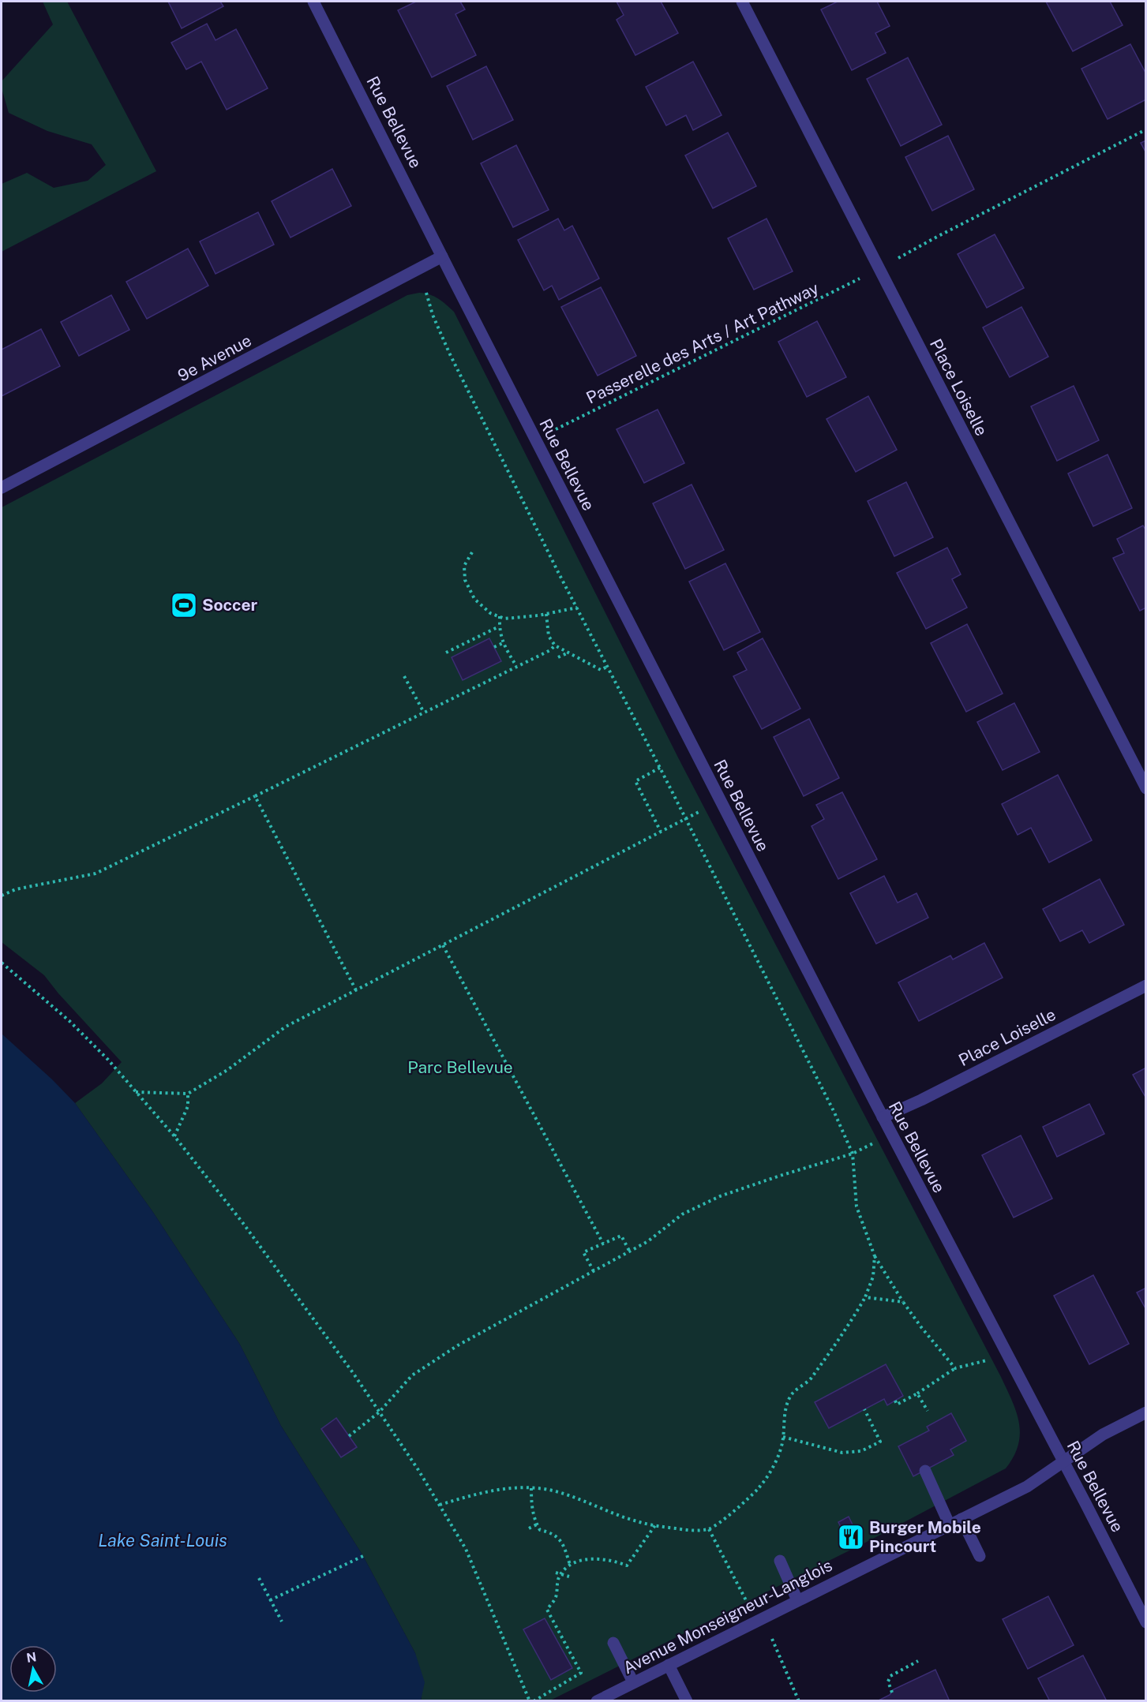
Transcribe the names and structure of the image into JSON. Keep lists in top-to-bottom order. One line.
{"streets":{"street":["Rue Bellevue","9e Avenue","Place Loiselle","Avenue Monseigneur-Langlois"],"path":["Passerelle des Arts / Art Pathway"]},"crossings":[["Rue Bellevue","9e Avenue"],["Rue Bellevue","Place Loiselle"],["Rue Bellevue","Avenue Monseigneur-Langlois"]],"water":["Lake Saint-Louis"],"parks":["Parc Bellevue"],"places":{"sports":["Soccer"],"restaurant":["Burger Mobile Pincourt"]},"north":"top"}
